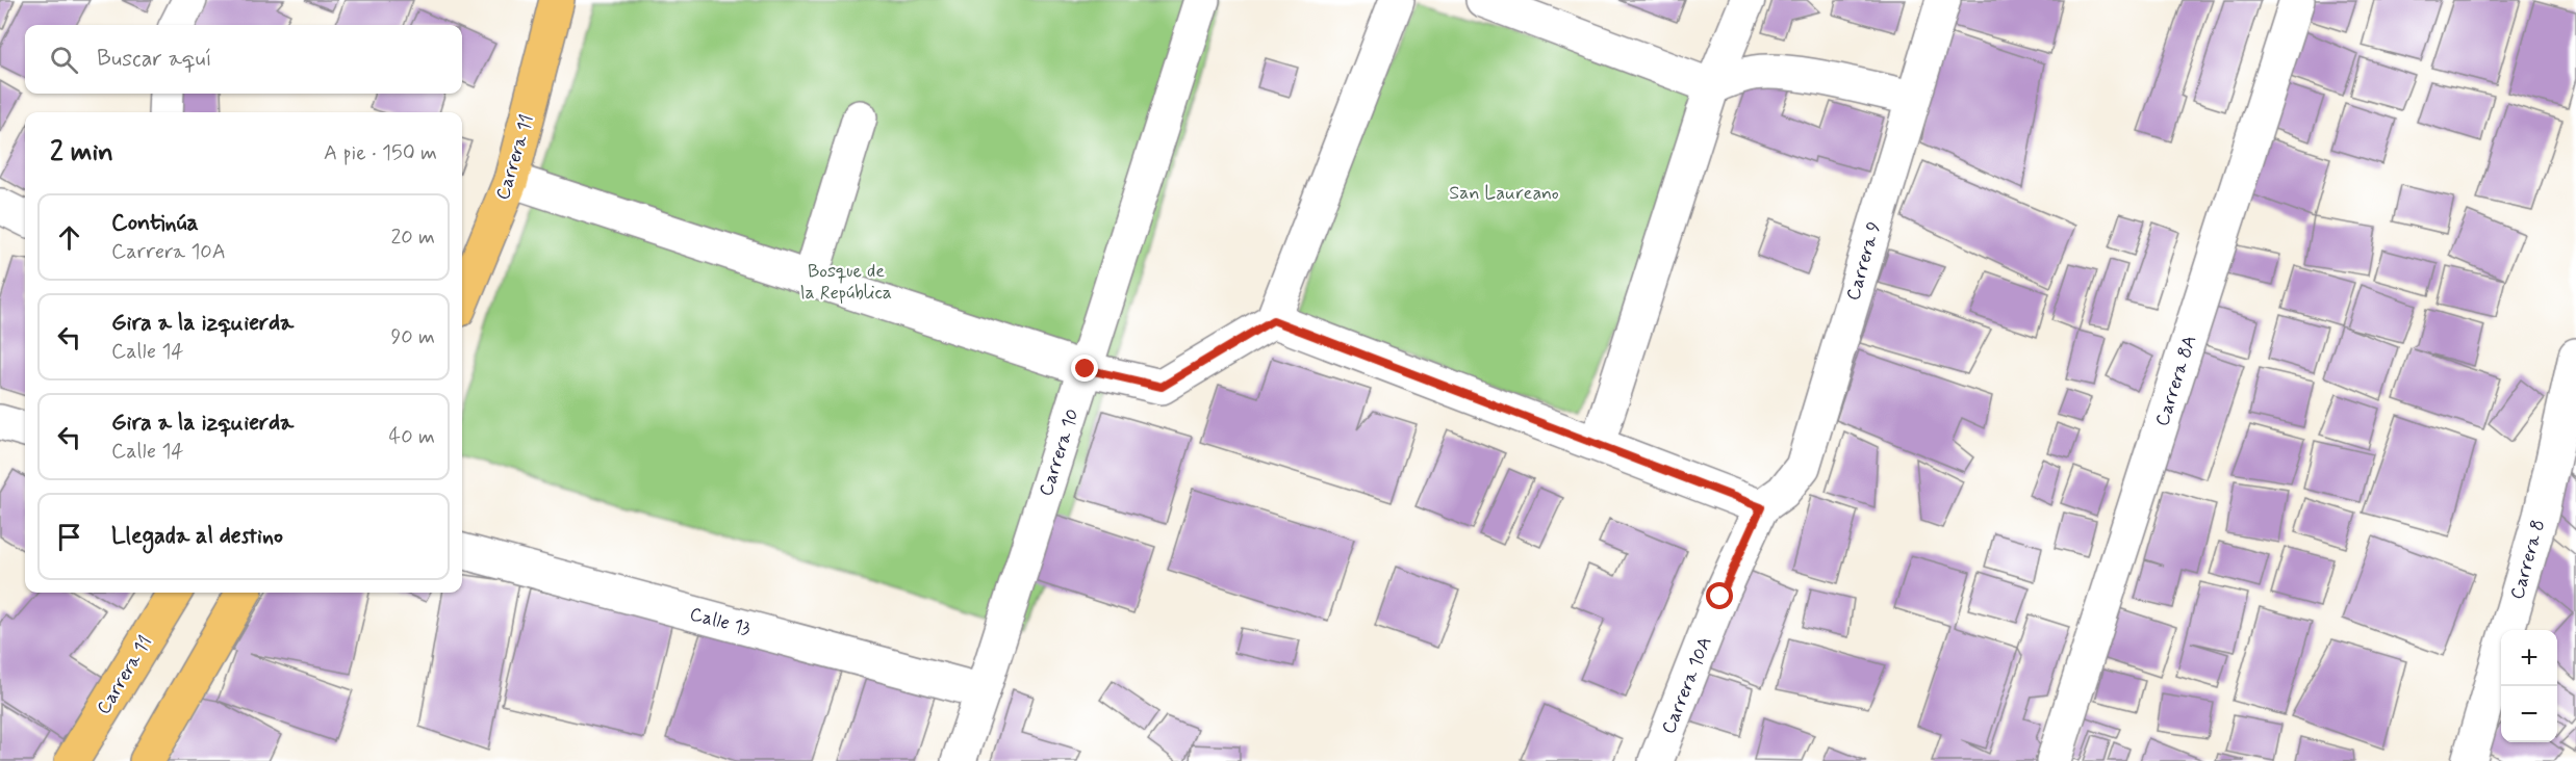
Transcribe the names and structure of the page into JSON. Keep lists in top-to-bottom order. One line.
{"streets":{"main road":["Carrera 11"],"street":["Carrera 9","Carrera 8A","Carrera 10","Carrera 8","Calle 13","Carrera 10A"]},"crossings":[["Carrera 9","Carrera 10A"],["Carrera 10","Calle 13"]],"parks":["San Laureano","Bosque de la República"],"page":{"search":"Buscar aquí","heading":["2 min","A pie · 150 m"],"list":[["Continúa","Carrera 10A","20 m"],["Gira a la izquierda","Calle 14","90 m"],["Gira a la izquierda","Calle 14","40 m"],"Llegada al destino"],"map_buttons":["+","−"]}}
